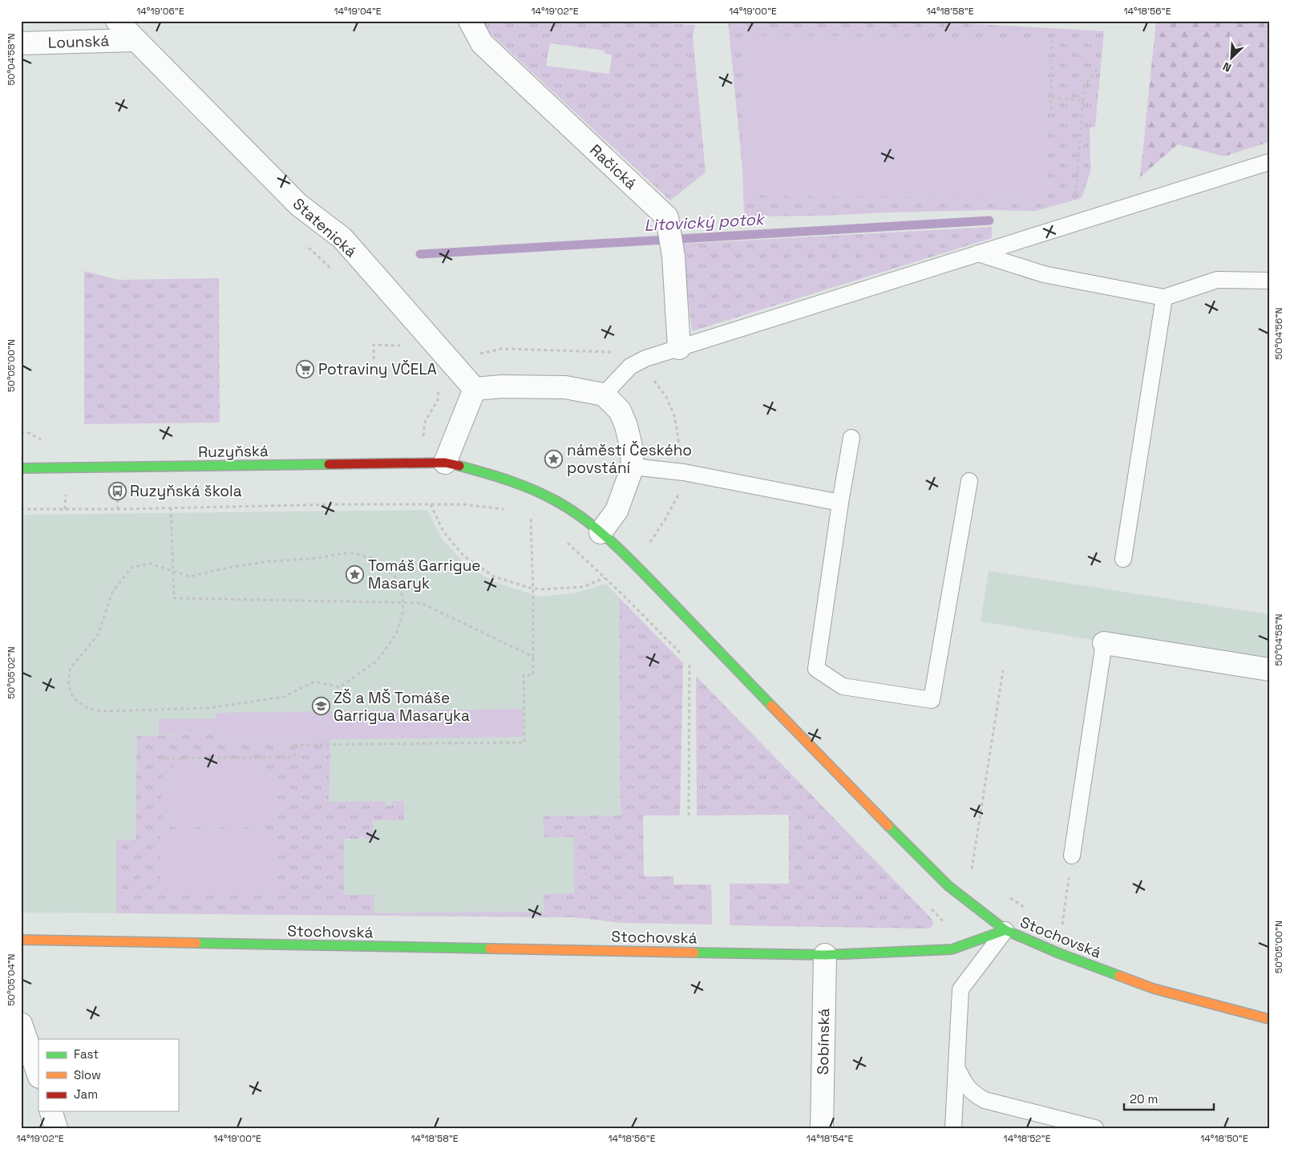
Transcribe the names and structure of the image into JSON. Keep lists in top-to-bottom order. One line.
{"streets":{"street":["Lounská","Račická","Statenická","Ruzyňská","Stochovská","Sobínská"]},"crossings":[["Lounská","Statenická"],["Stochovská","Sobínská"]],"water":["Litovický potok"],"places":{"supermarket":["Potraviny VČELA"],"place":["náměstí Českého povstání","Tomáš Garrigue Masaryk"],"bus stop":["Ruzyňská škola"],"school or university":["ZŠ a MŠ Tomáše Garrigua Masaryka"]},"legend":["Fast","Slow","Jam"],"scale_bar":"20 m","north":"bottom left","coordinates":["14°19'06\"E","14°19'04\"E","14°19'02\"E","14°19'00\"E","14°18'58\"E","14°18'56\"E","50°04'58\"N","50°04'56\"N","50°05'00\"N","50°05'02\"N","50°05'04\"N","14°18'54\"E","14°18'52\"E","14°18'50\"E"]}
